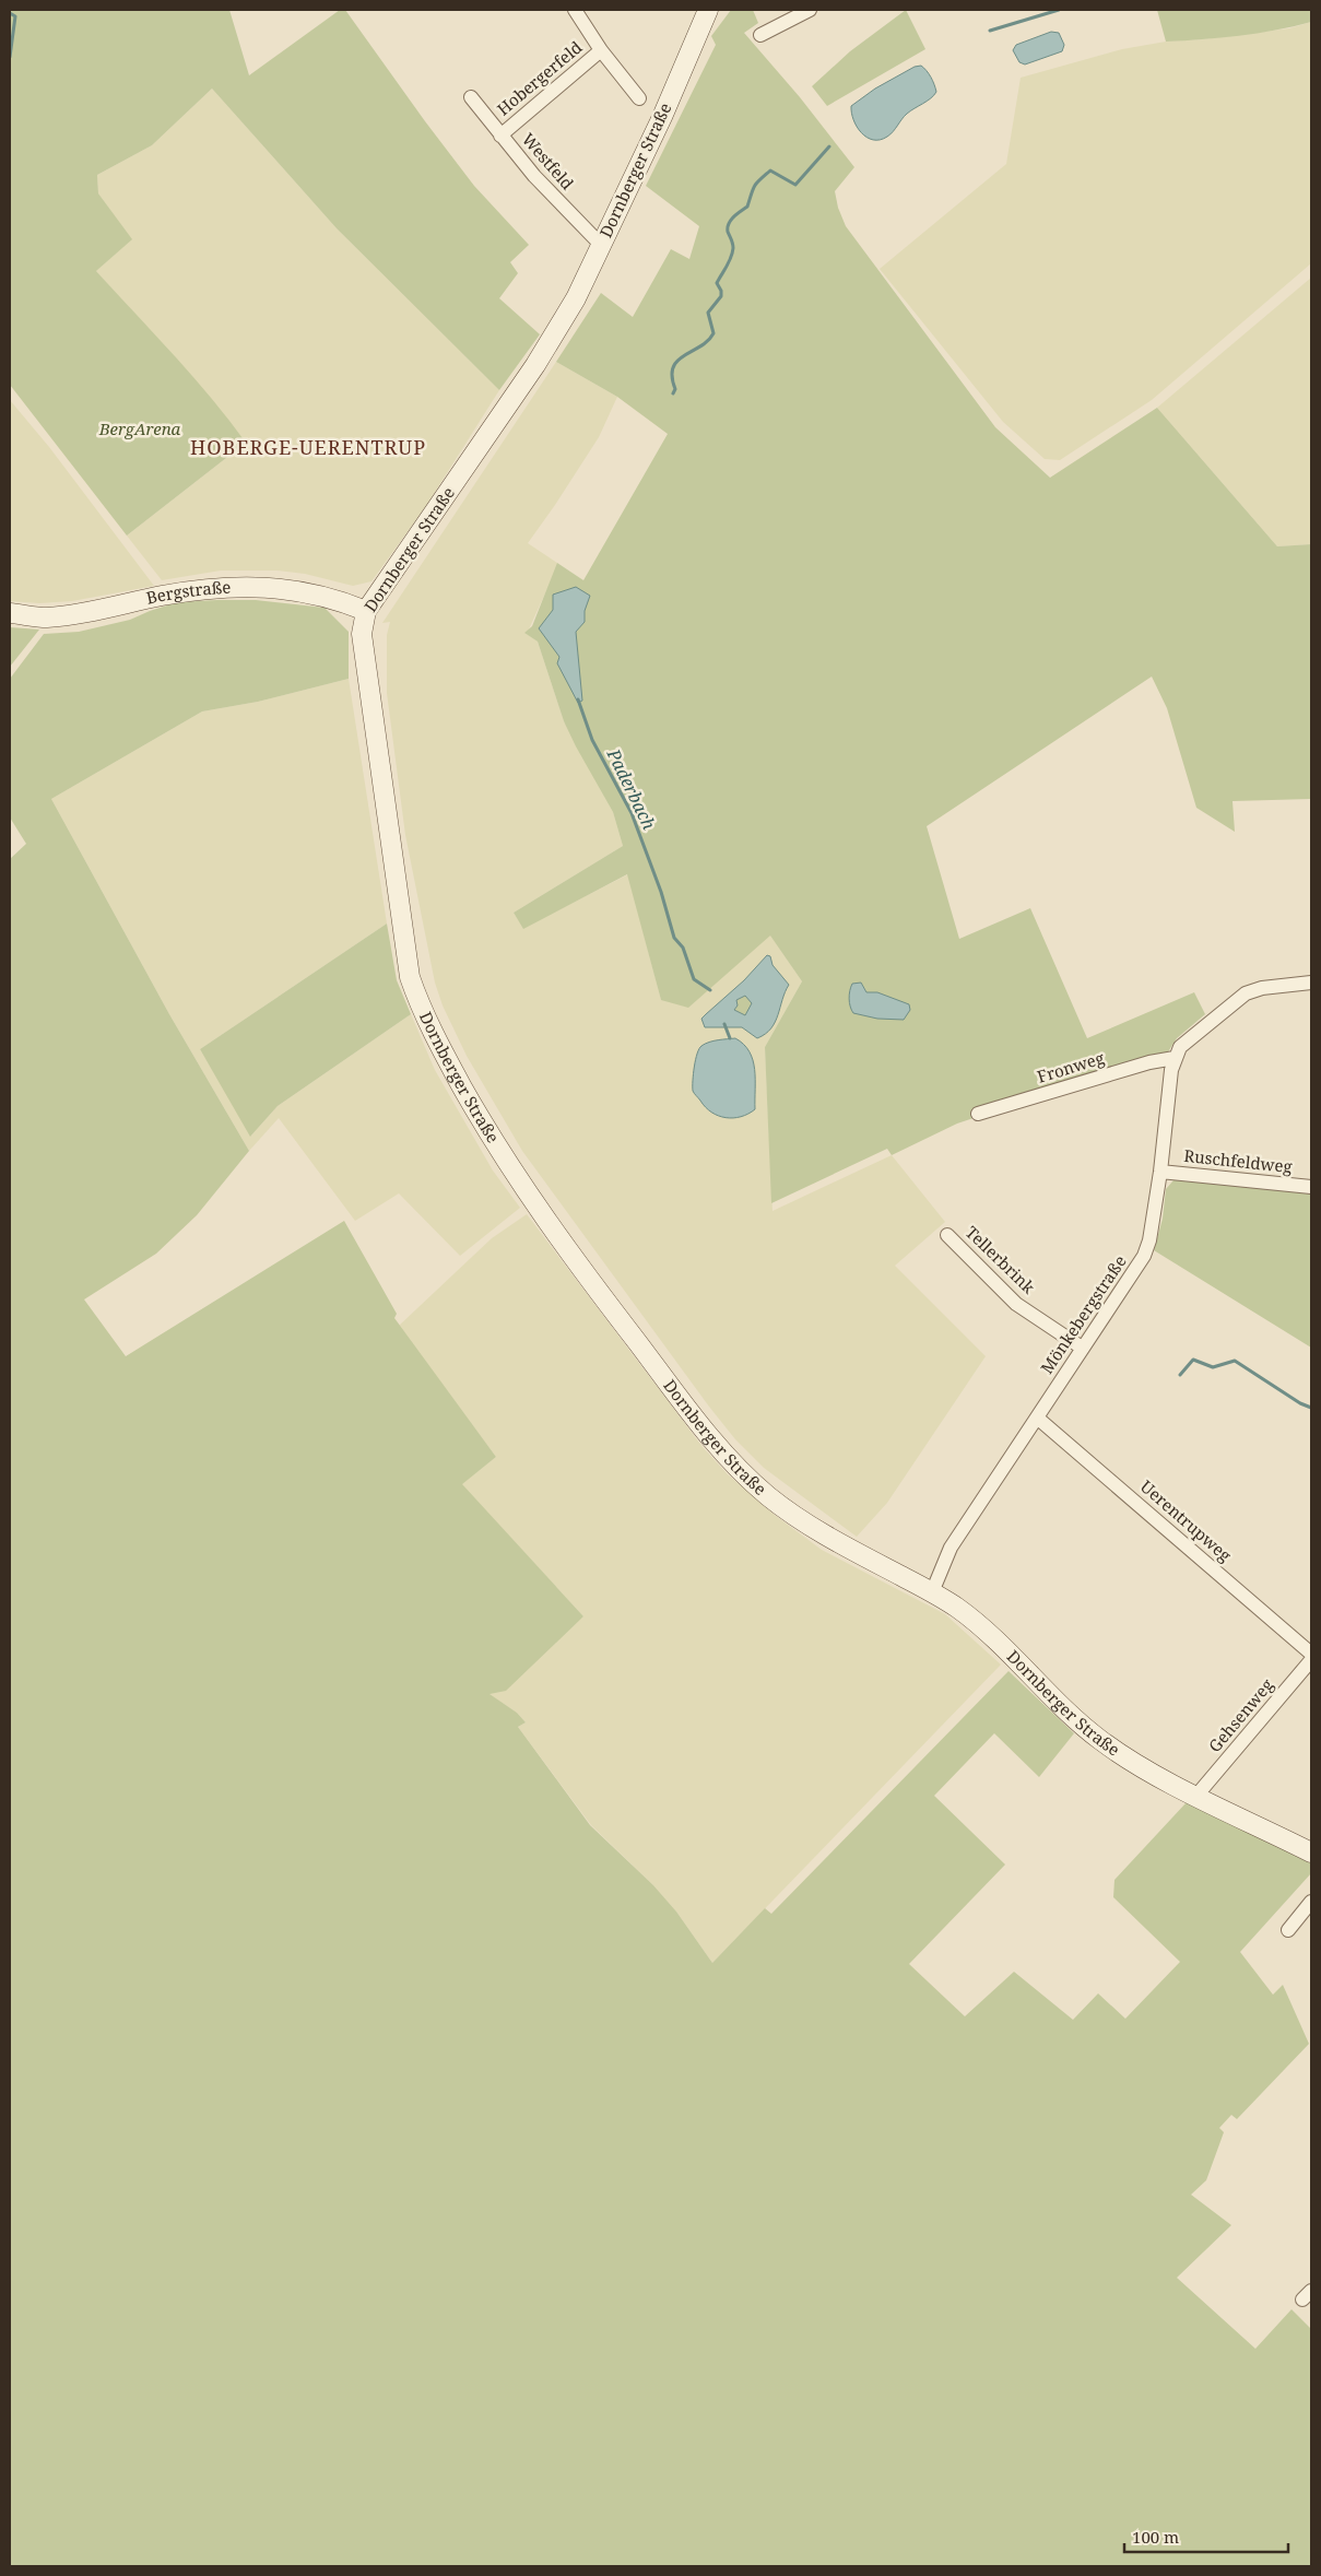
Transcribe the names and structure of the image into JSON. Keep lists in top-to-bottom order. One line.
{"streets":{"main road":["Dornberger Straße","Bergstraße"],"street":["Hobergerfeld","Westfeld","Fronweg","Ruschfeldweg","Tellerbrink","Mönkebergstraße","Uerentrupweg","Gehsenweg"]},"crossings":[["Hobergerfeld","Westfeld"],["Westfeld","Dornberger Straße"],["Dornberger Straße","Bergstraße"],["Dornberger Straße","Mönkebergstraße"],["Dornberger Straße","Gehsenweg"],["Fronweg","Mönkebergstraße"],["Ruschfeldweg","Mönkebergstraße"],["Tellerbrink","Mönkebergstraße"],["Mönkebergstraße","Uerentrupweg"]],"districts":["HOBERGE-UERENTRUP"],"water":["Paderbach"],"parks":["BergArena"],"scale_bar":"100 m"}
